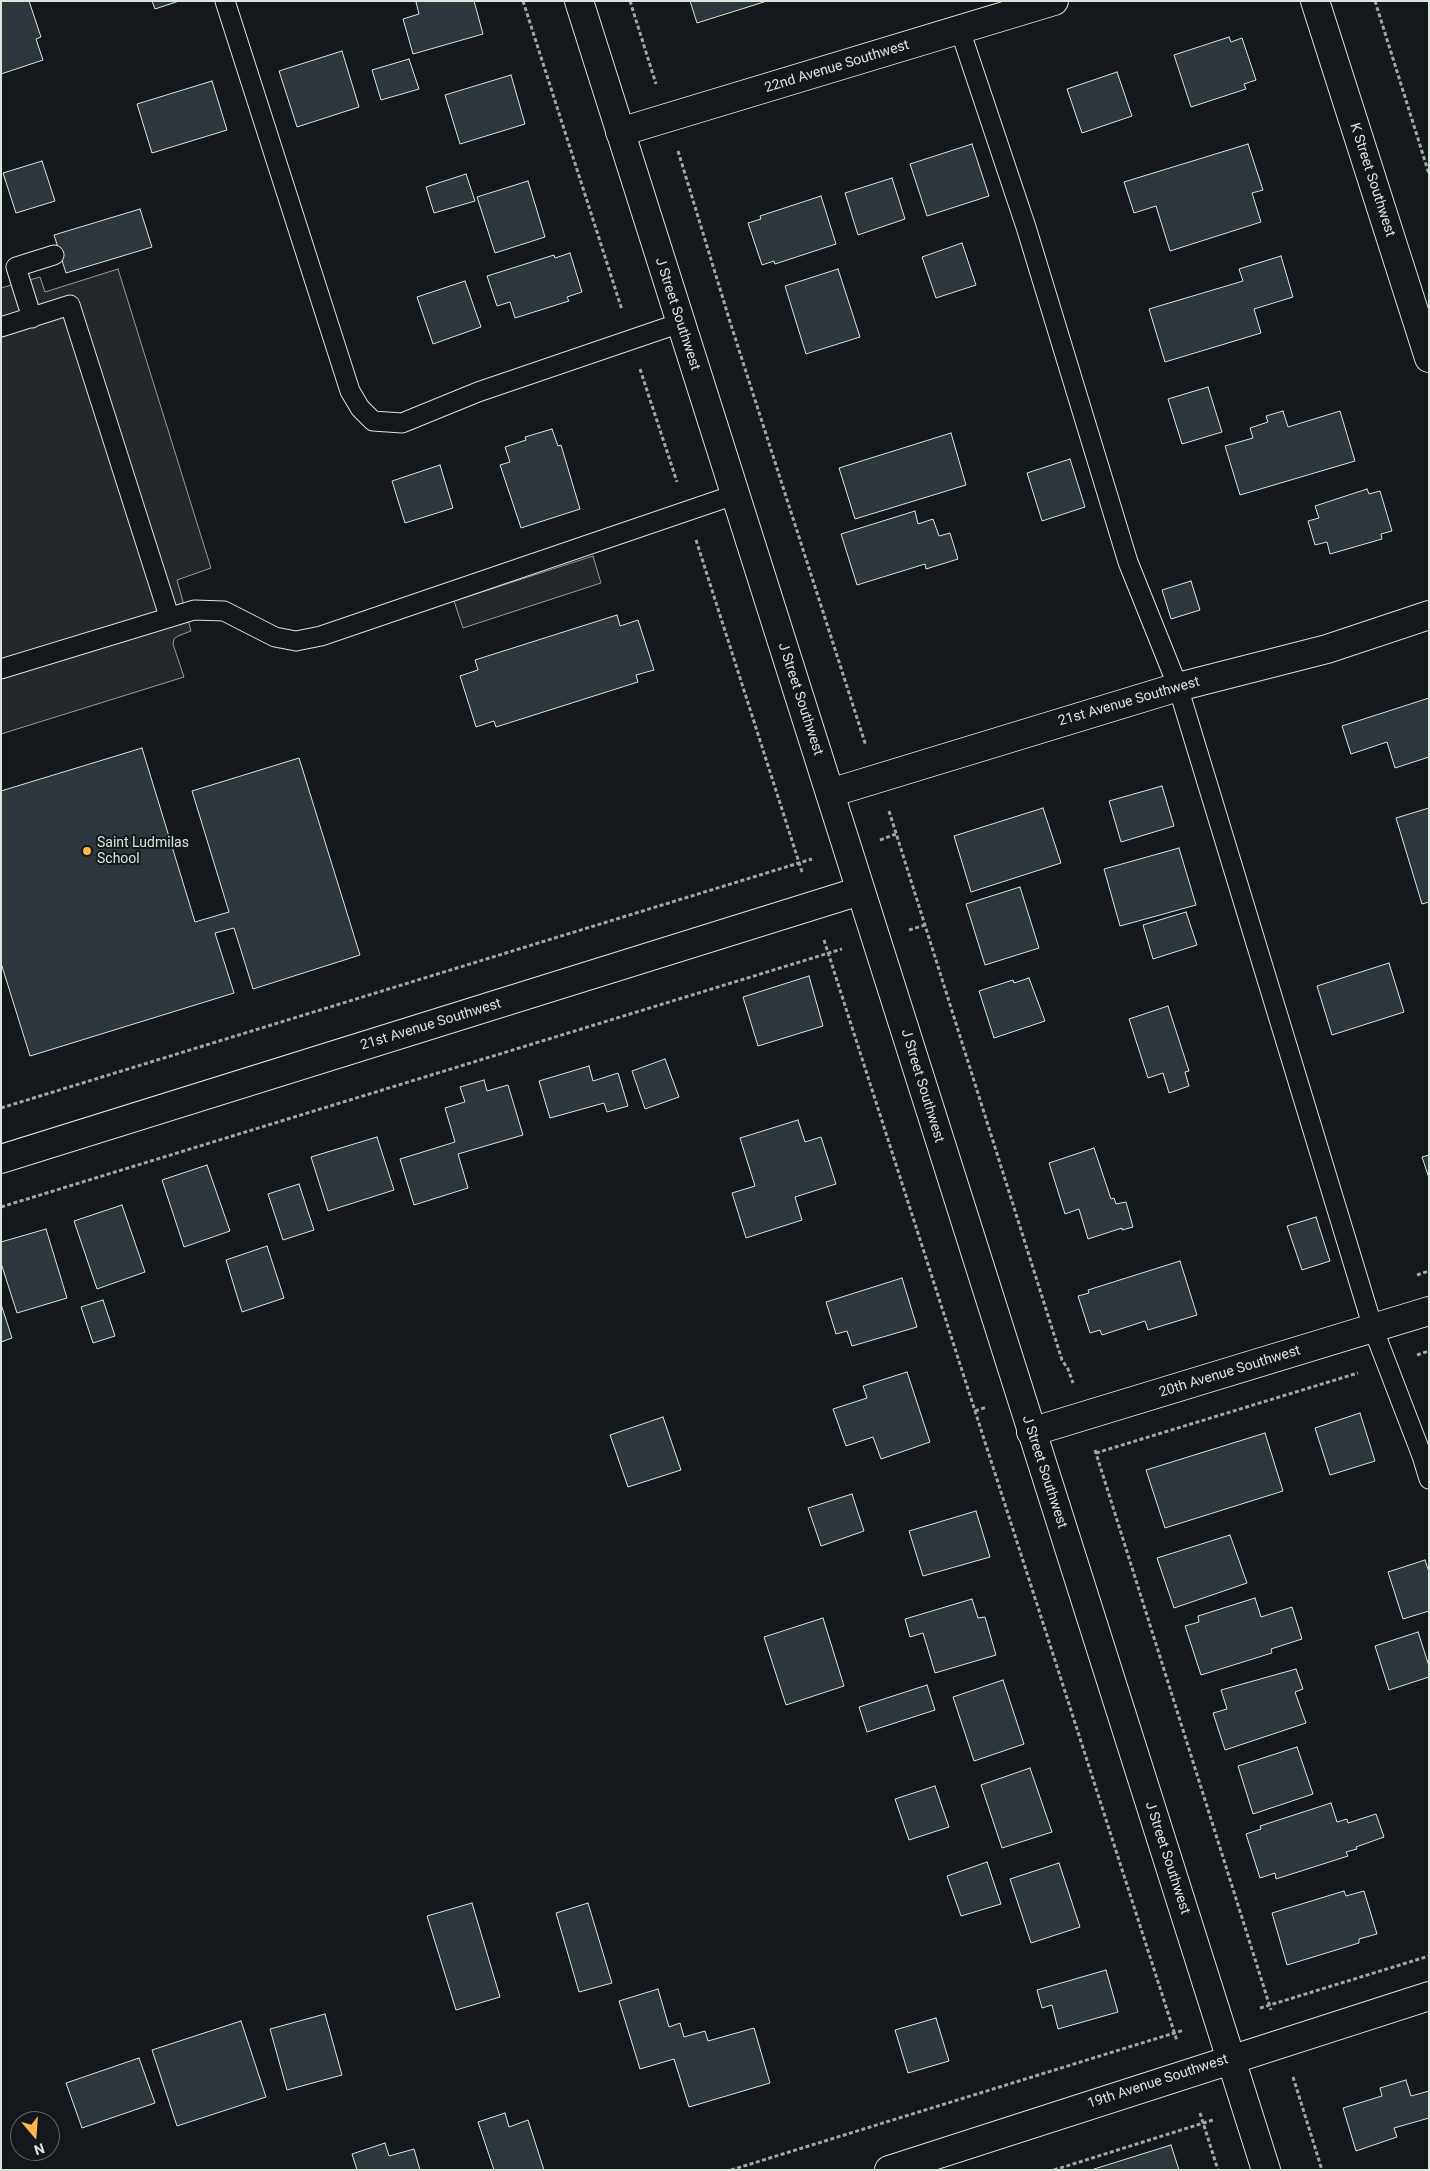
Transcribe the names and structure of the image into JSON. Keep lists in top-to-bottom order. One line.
{"streets":{"street":["22nd Avenue Southwest","K Street Southwest","J Street Southwest","21st Avenue Southwest","20th Avenue Southwest","19th Avenue Southwest"]},"crossings":[["22nd Avenue Southwest","J Street Southwest"],["J Street Southwest","21st Avenue Southwest"],["J Street Southwest","20th Avenue Southwest"],["J Street Southwest","19th Avenue Southwest"]],"places":["Saint Ludmilas School"],"north":"bottom"}
